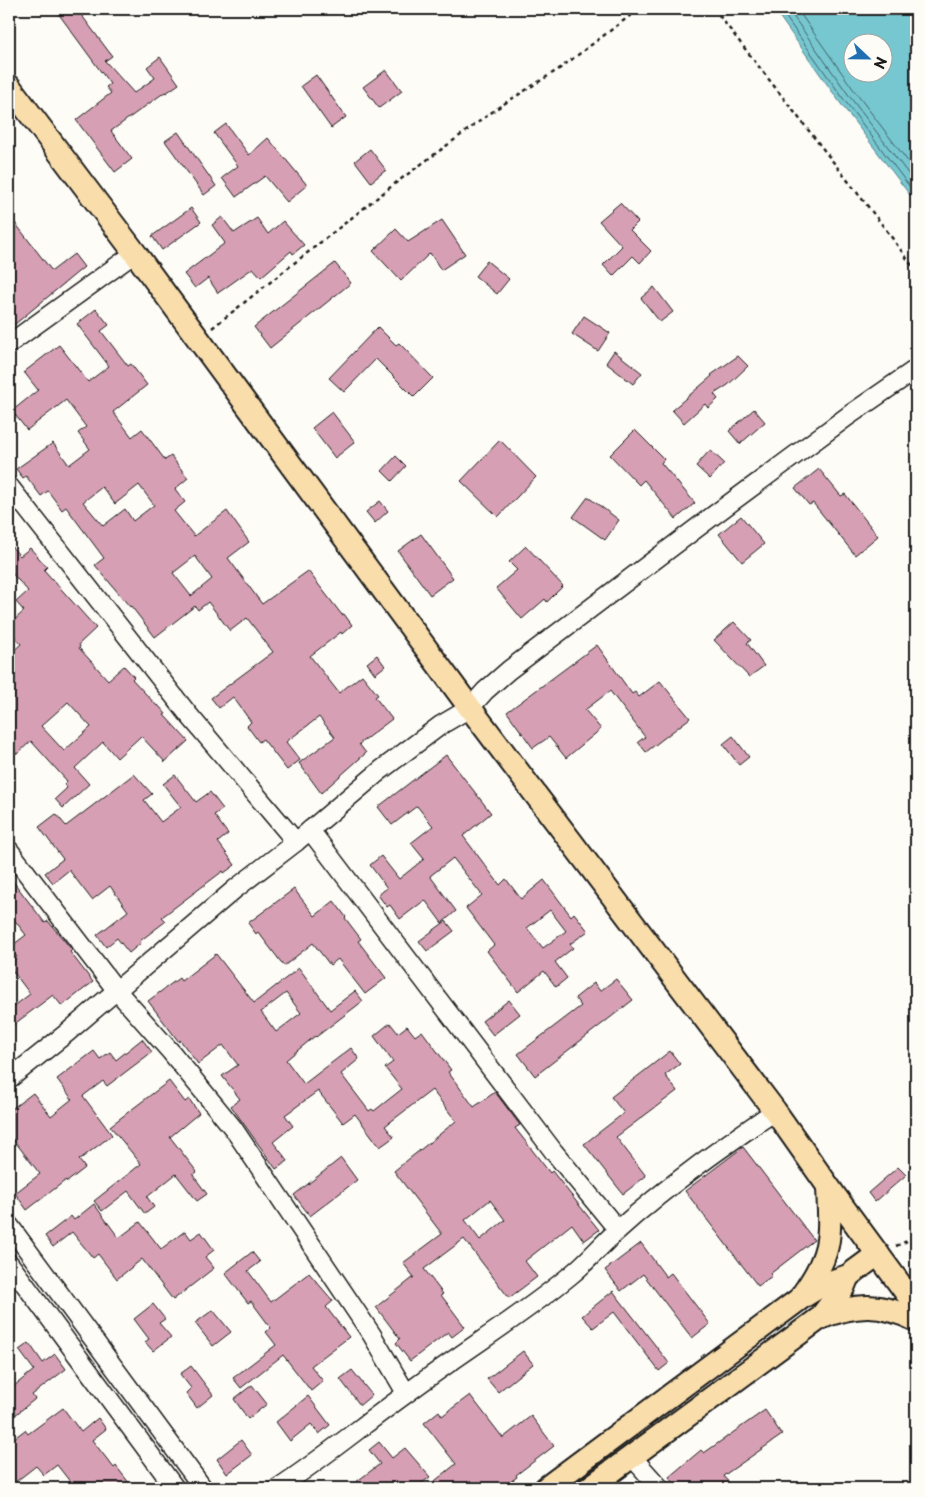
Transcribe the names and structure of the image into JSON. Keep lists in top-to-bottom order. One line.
{"north":"right"}
